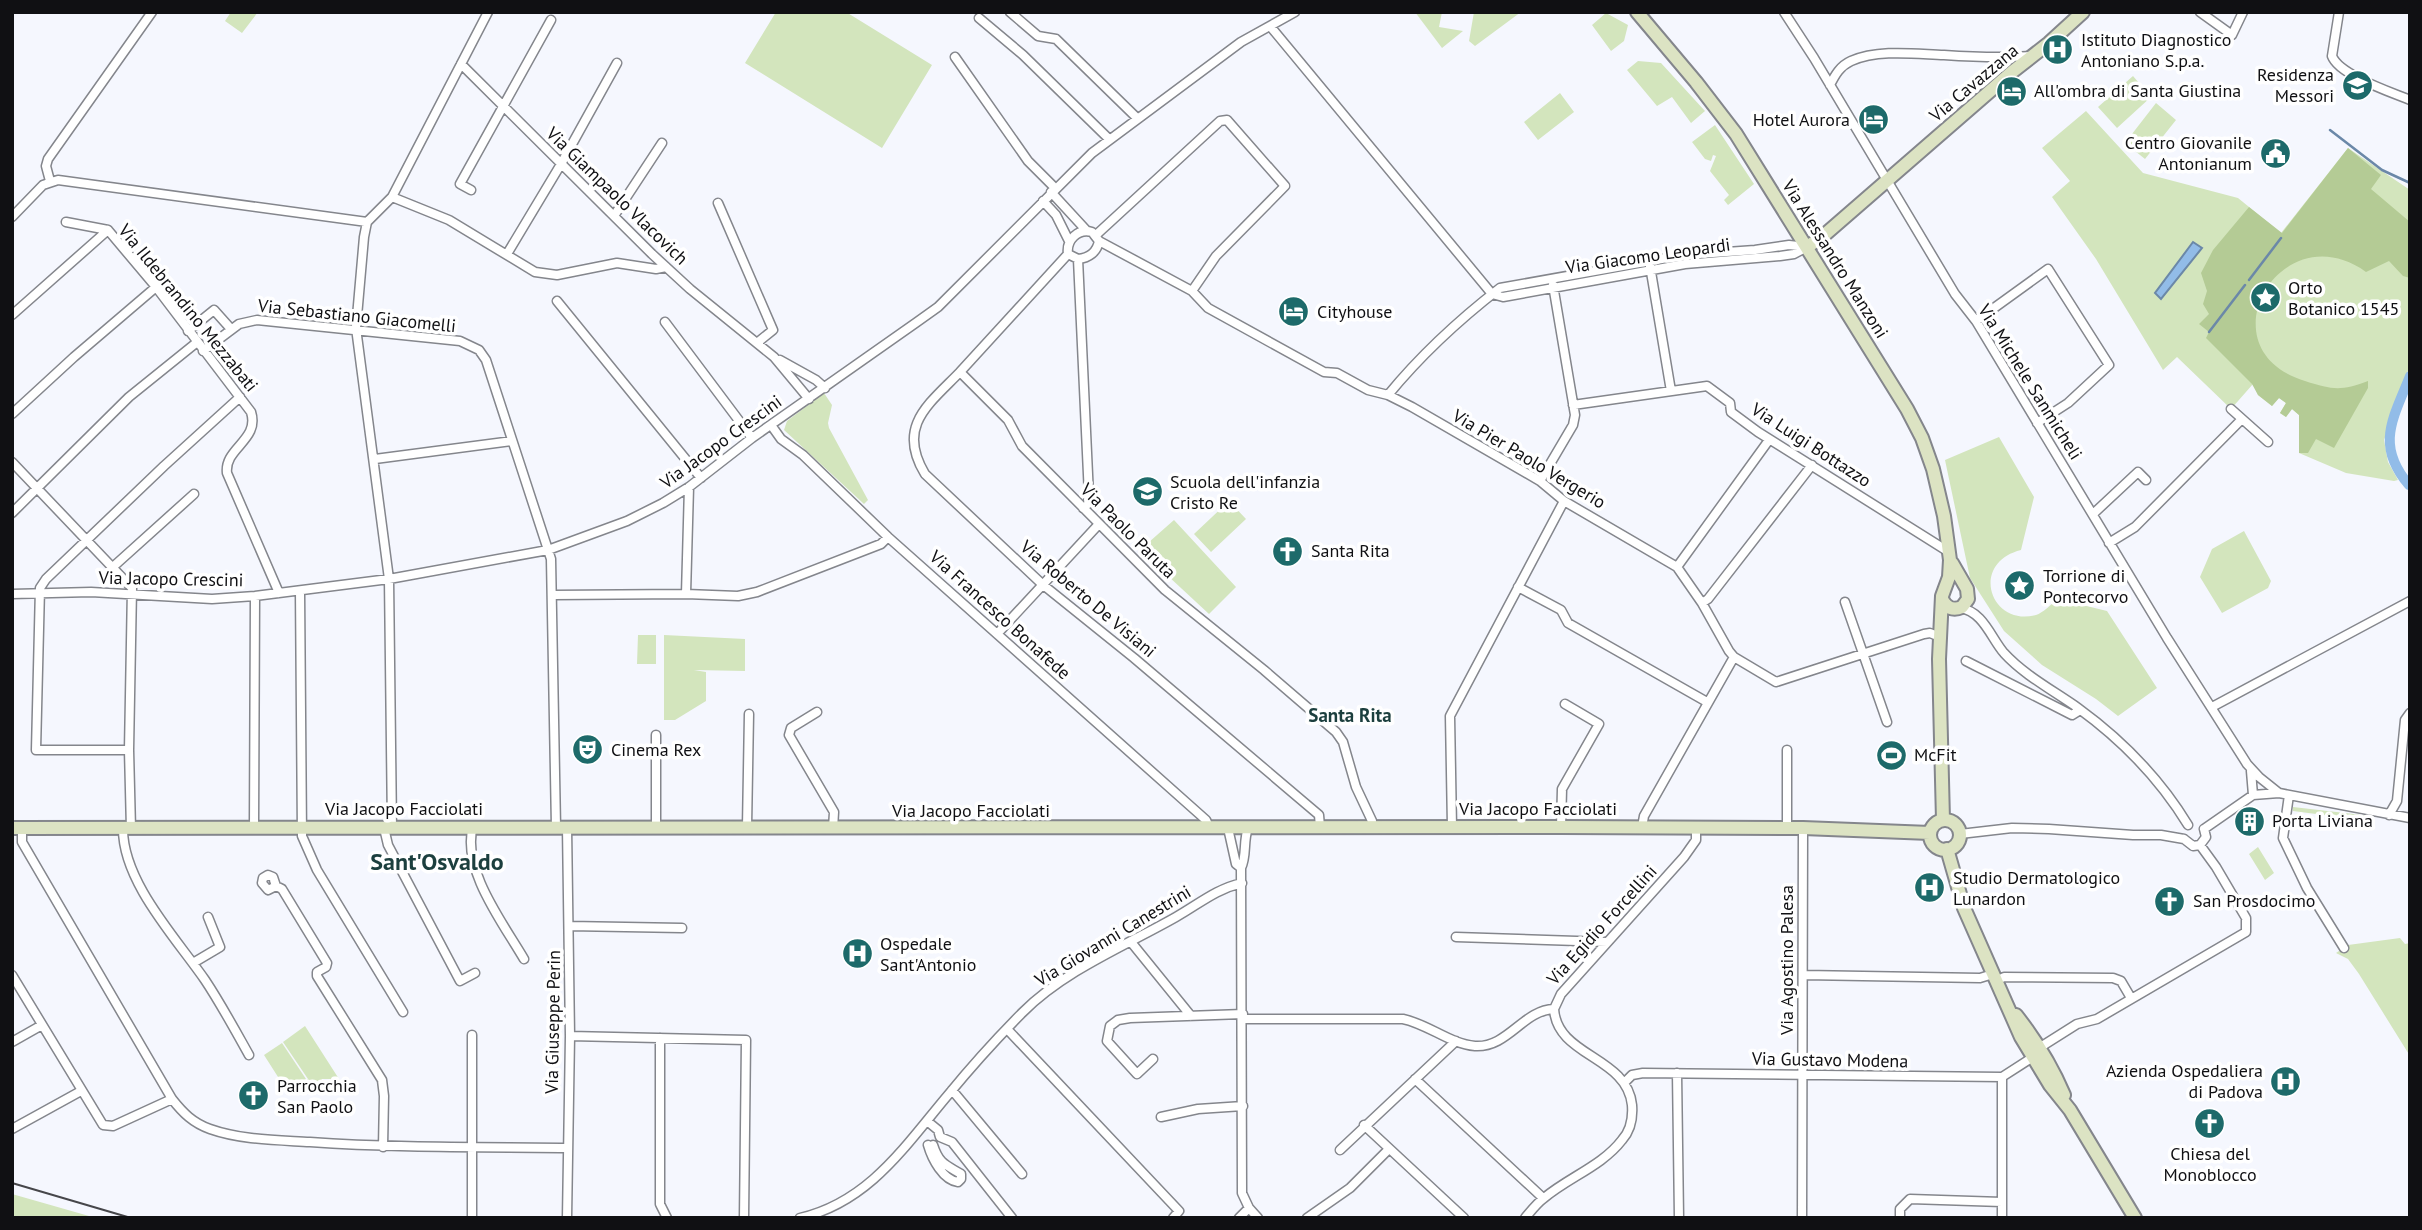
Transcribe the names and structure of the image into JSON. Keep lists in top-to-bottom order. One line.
{"streets":{"main road":["Via Cavazzana","Via Giacomo Leopardi","Via Alessandro Manzoni","Via Jacopo Facciolati"],"street":["Via Giampaolo Vlacovich","Via Ildebrandino Mezzabati","Via Sebastiano Giacomelli","Via Michele Sanmicheli","Via Jacopo Crescini","Via Luigi Bottazzo","Via Pier Paolo Vergerio","Via Paolo Paruta","Via Roberto De Visiani","Via Francesco Bonafede","Via Egidio Forcellini","Via Giovanni Canestrini","Via Agostino Palesa","Via Giuseppe Perin","Via Gustavo Modena"]},"crossings":[["Via Cavazzana","Via Giacomo Leopardi"],["Via Cavazzana","Via Michele Sanmicheli"],["Via Giampaolo Vlacovich","Via Jacopo Crescini"],["Via Giacomo Leopardi","Via Alessandro Manzoni"],["Via Giacomo Leopardi","Via Michele Sanmicheli"],["Via Alessandro Manzoni","Via Luigi Bottazzo"],["Via Alessandro Manzoni","Via Jacopo Facciolati"],["Via Ildebrandino Mezzabati","Via Sebastiano Giacomelli"],["Via Ildebrandino Mezzabati","Via Jacopo Crescini"],["Via Sebastiano Giacomelli","Via Jacopo Crescini"],["Via Sebastiano Giacomelli","Via Giuseppe Perin"],["Via Jacopo Crescini","Via Pier Paolo Vergerio"],["Via Jacopo Crescini","Via Francesco Bonafede"],["Via Paolo Paruta","Via Roberto De Visiani"],["Via Paolo Paruta","Via Jacopo Facciolati"],["Via Roberto De Visiani","Via Jacopo Facciolati"],["Via Francesco Bonafede","Via Jacopo Facciolati"],["Via Jacopo Facciolati","Via Egidio Forcellini"],["Via Jacopo Facciolati","Via Agostino Palesa"],["Via Jacopo Facciolati","Via Giuseppe Perin"],["Via Egidio Forcellini","Via Gustavo Modena"],["Via Agostino Palesa","Via Gustavo Modena"]],"districts":["Santa Rita","Sant'Osvaldo"],"places":{"hospital":["Istituto Diagnostico Antoniano S.p.a.","Studio Dermatologico Lunardon","Ospedale Sant'Antonio","Azienda Ospedaliera di Padova"],"school or university":["Residenza Messori","Scuola dell'infanzia Cristo Re"],"hotel":["All'ombra di Santa Giustina","Hotel Aurora","Cityhouse"],"public building":["Centro Giovanile Antonianum"],"place":["Orto Botanico 1545","Torrione di Pontecorvo"],"church":["Santa Rita","San Prosdocimo","Parrocchia San Paolo","Chiesa del Monoblocco"],"theatre":["Cinema Rex"],"sports":["McFit"],"building":["Porta Liviana"]}}
